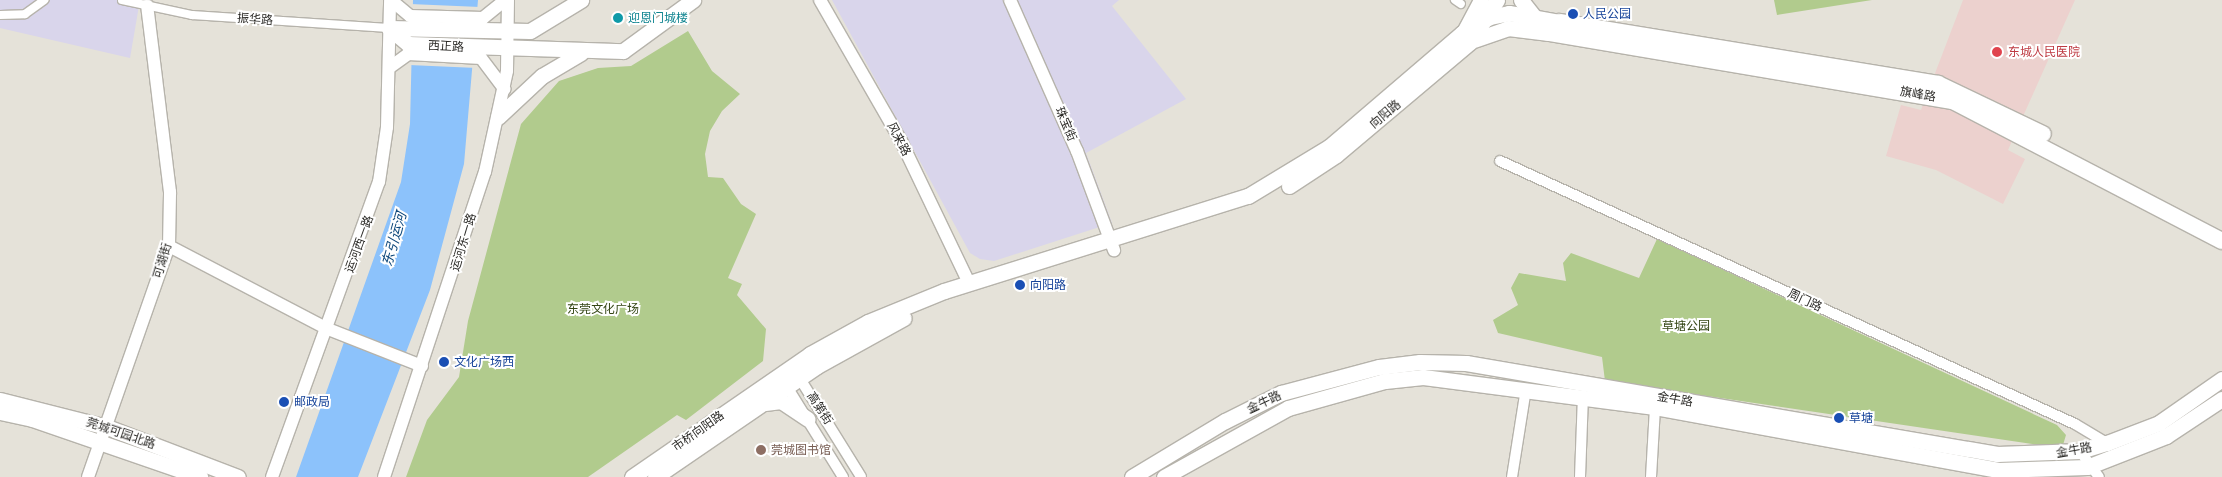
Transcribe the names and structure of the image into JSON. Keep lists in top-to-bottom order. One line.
{"streets":{"main road":["西正路","旗峰路","向阳路","金牛路","市桥向阳路","莞城可园北路"],"street":["振华路","珠宝街","风来路","运河东一路","运河西一路","可湖街","周门路","高第街"]},"crossings":[["振华路","西正路"],["振华路","运河西一路"],["振华路","可湖街"],["西正路","运河东一路"],["西正路","运河西一路"],["向阳路","珠宝街"],["向阳路","风来路"],["向阳路","高第街"],["向阳路","市桥向阳路"],["可湖街","莞城可园北路"],["周门路","金牛路"]],"water":["东引运河"],"parks":["东莞文化广场","草塘公园"],"places":["人民公园","迎恩门城楼","东城人民医院","向阳路","文化广场西","邮政局","草塘","莞城图书馆"]}
